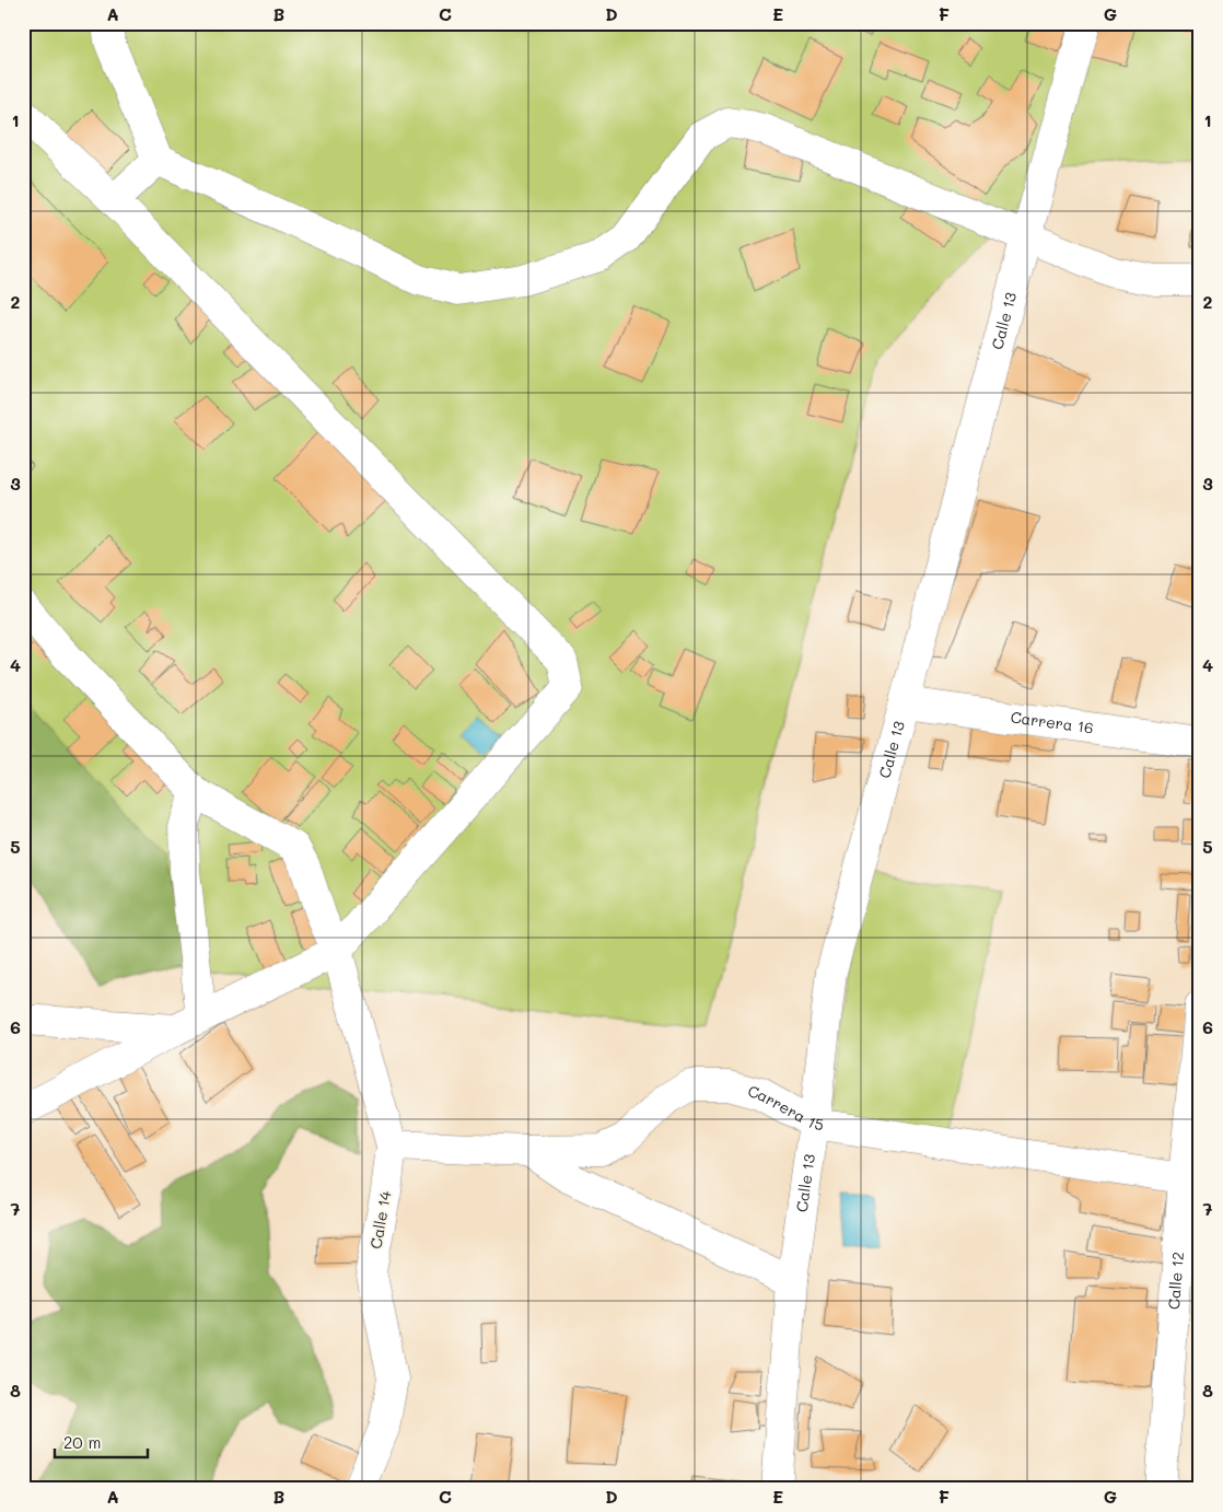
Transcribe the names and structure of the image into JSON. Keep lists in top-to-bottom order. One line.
{"streets":{"street":["Calle 13","Carrera 16","Carrera 15","Calle 14","Calle 12"]},"crossings":[["Calle 13","Carrera 16"],["Calle 13","Carrera 15"],["Carrera 15","Calle 14"],["Carrera 15","Calle 12"]],"scale_bar":"20 m","grid":{"columns":["A","B","C","D","E","F","G"],"rows":["1","2","3","4","5","6","7","8"]}}
